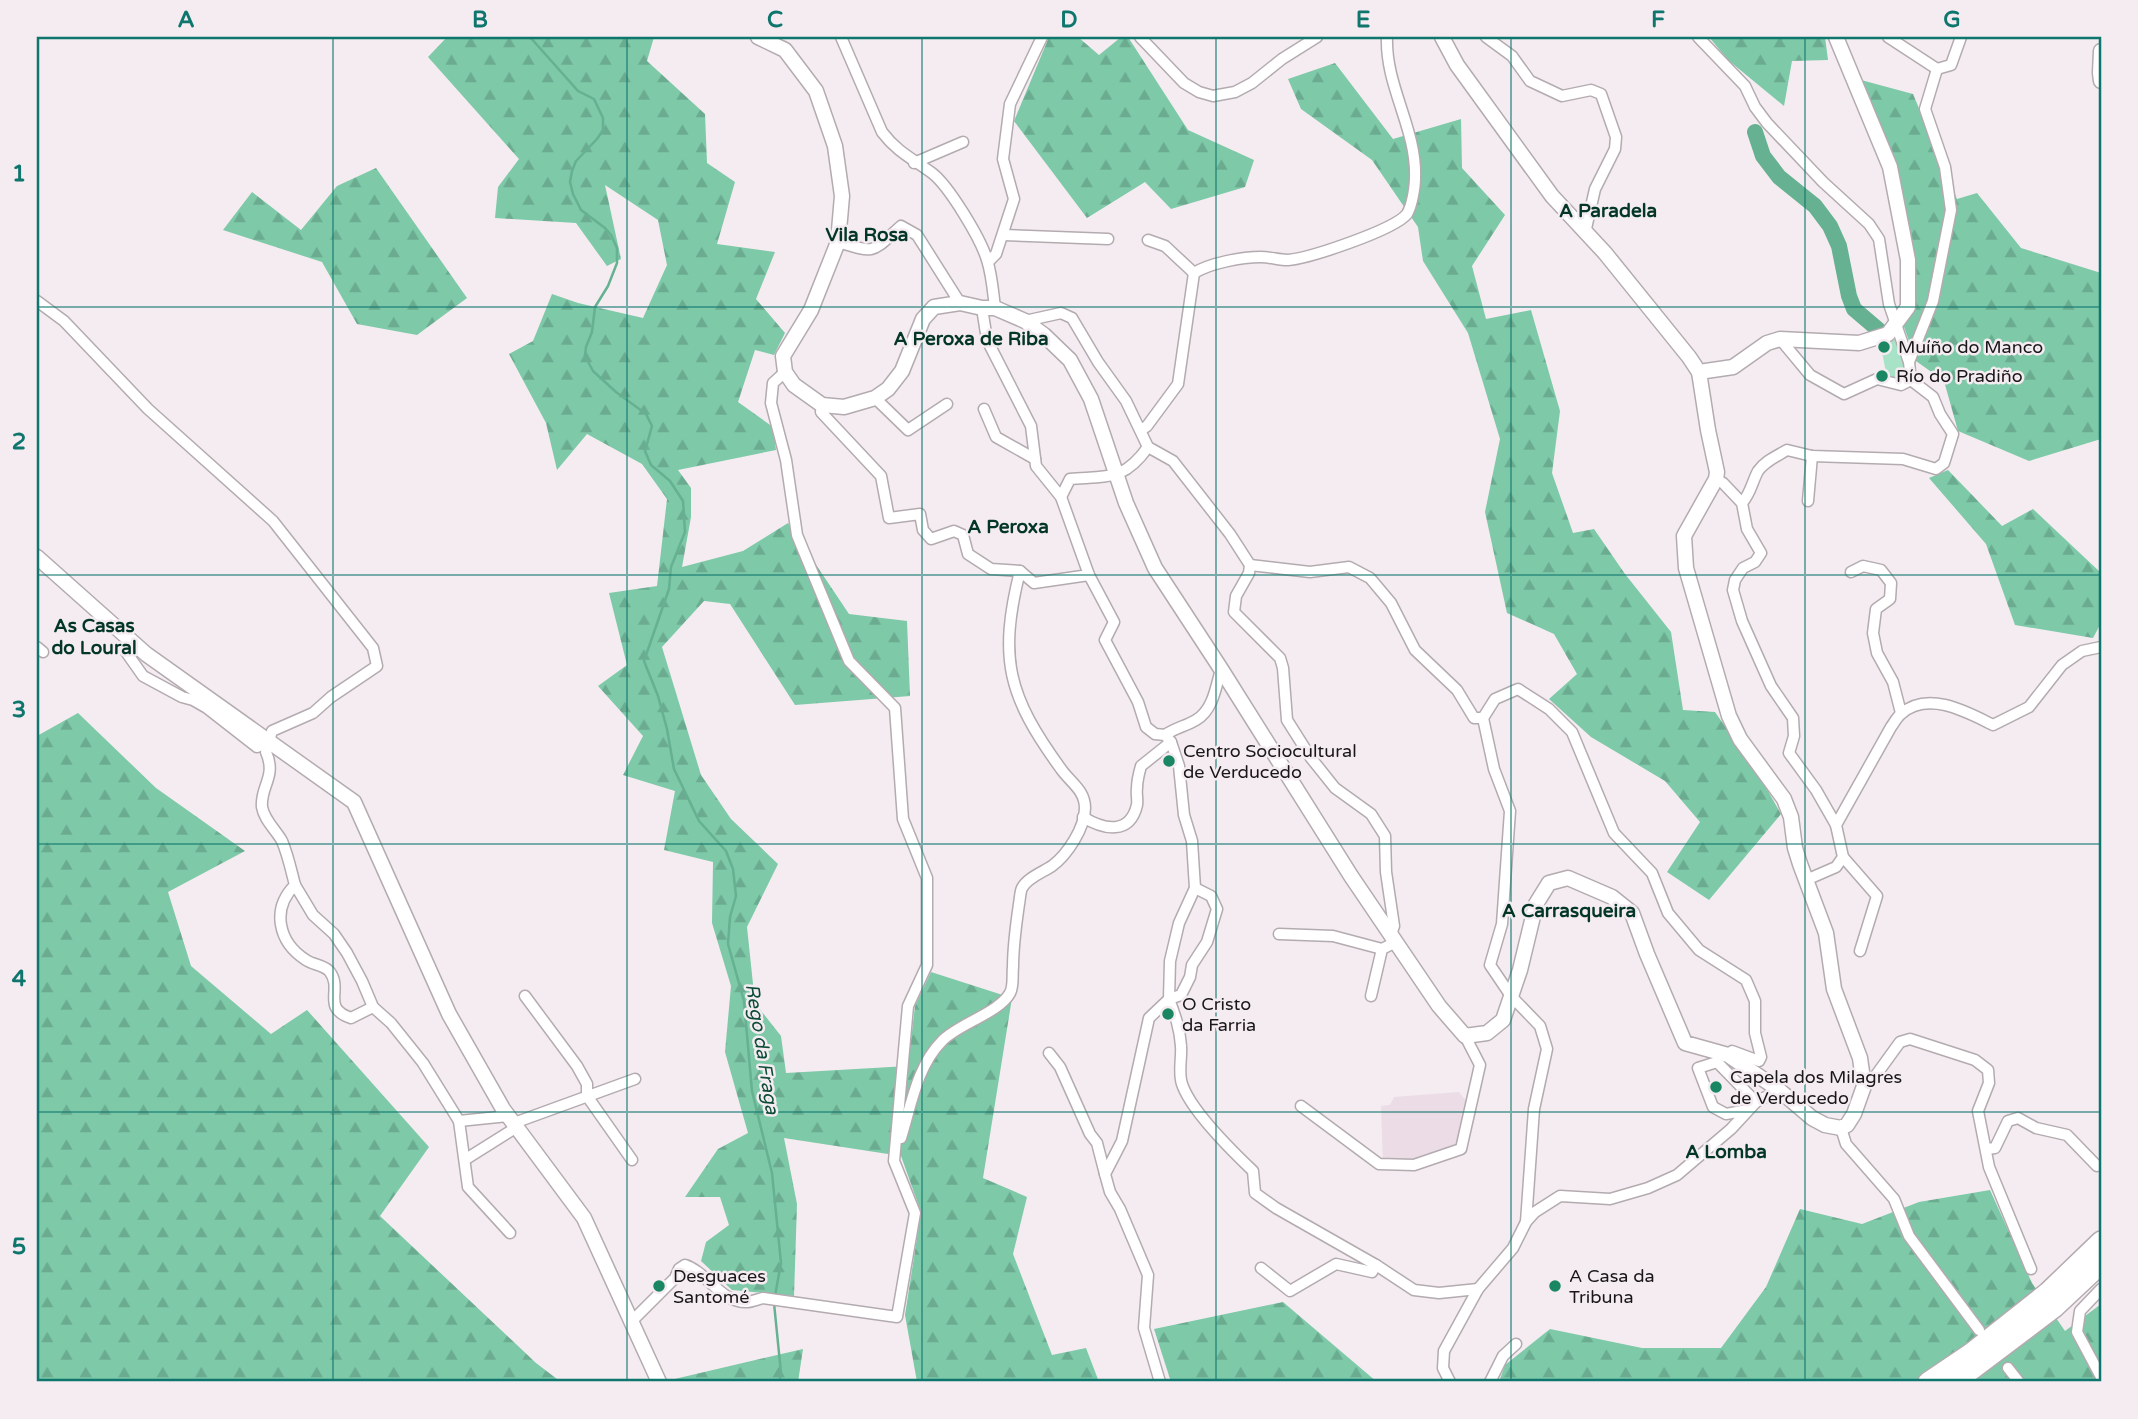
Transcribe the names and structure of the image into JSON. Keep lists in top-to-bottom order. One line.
{"districts":["A Paradela","Vila Rosa","A Peroxa de Riba","A Peroxa","As Casas do Loural","A Carrasqueira","A Lomba"],"water":["Rego da Fraga"],"places":["Muíño do Manco","Río do Pradiño","Centro Sociocultural de Verducedo","O Cristo da Farria","Capela dos Milagres de Verducedo","Desguaces Santomé","A Casa da Tribuna"],"grid":{"columns":["A","B","C","D","E","F","G"],"rows":["1","2","3","4","5"]}}
